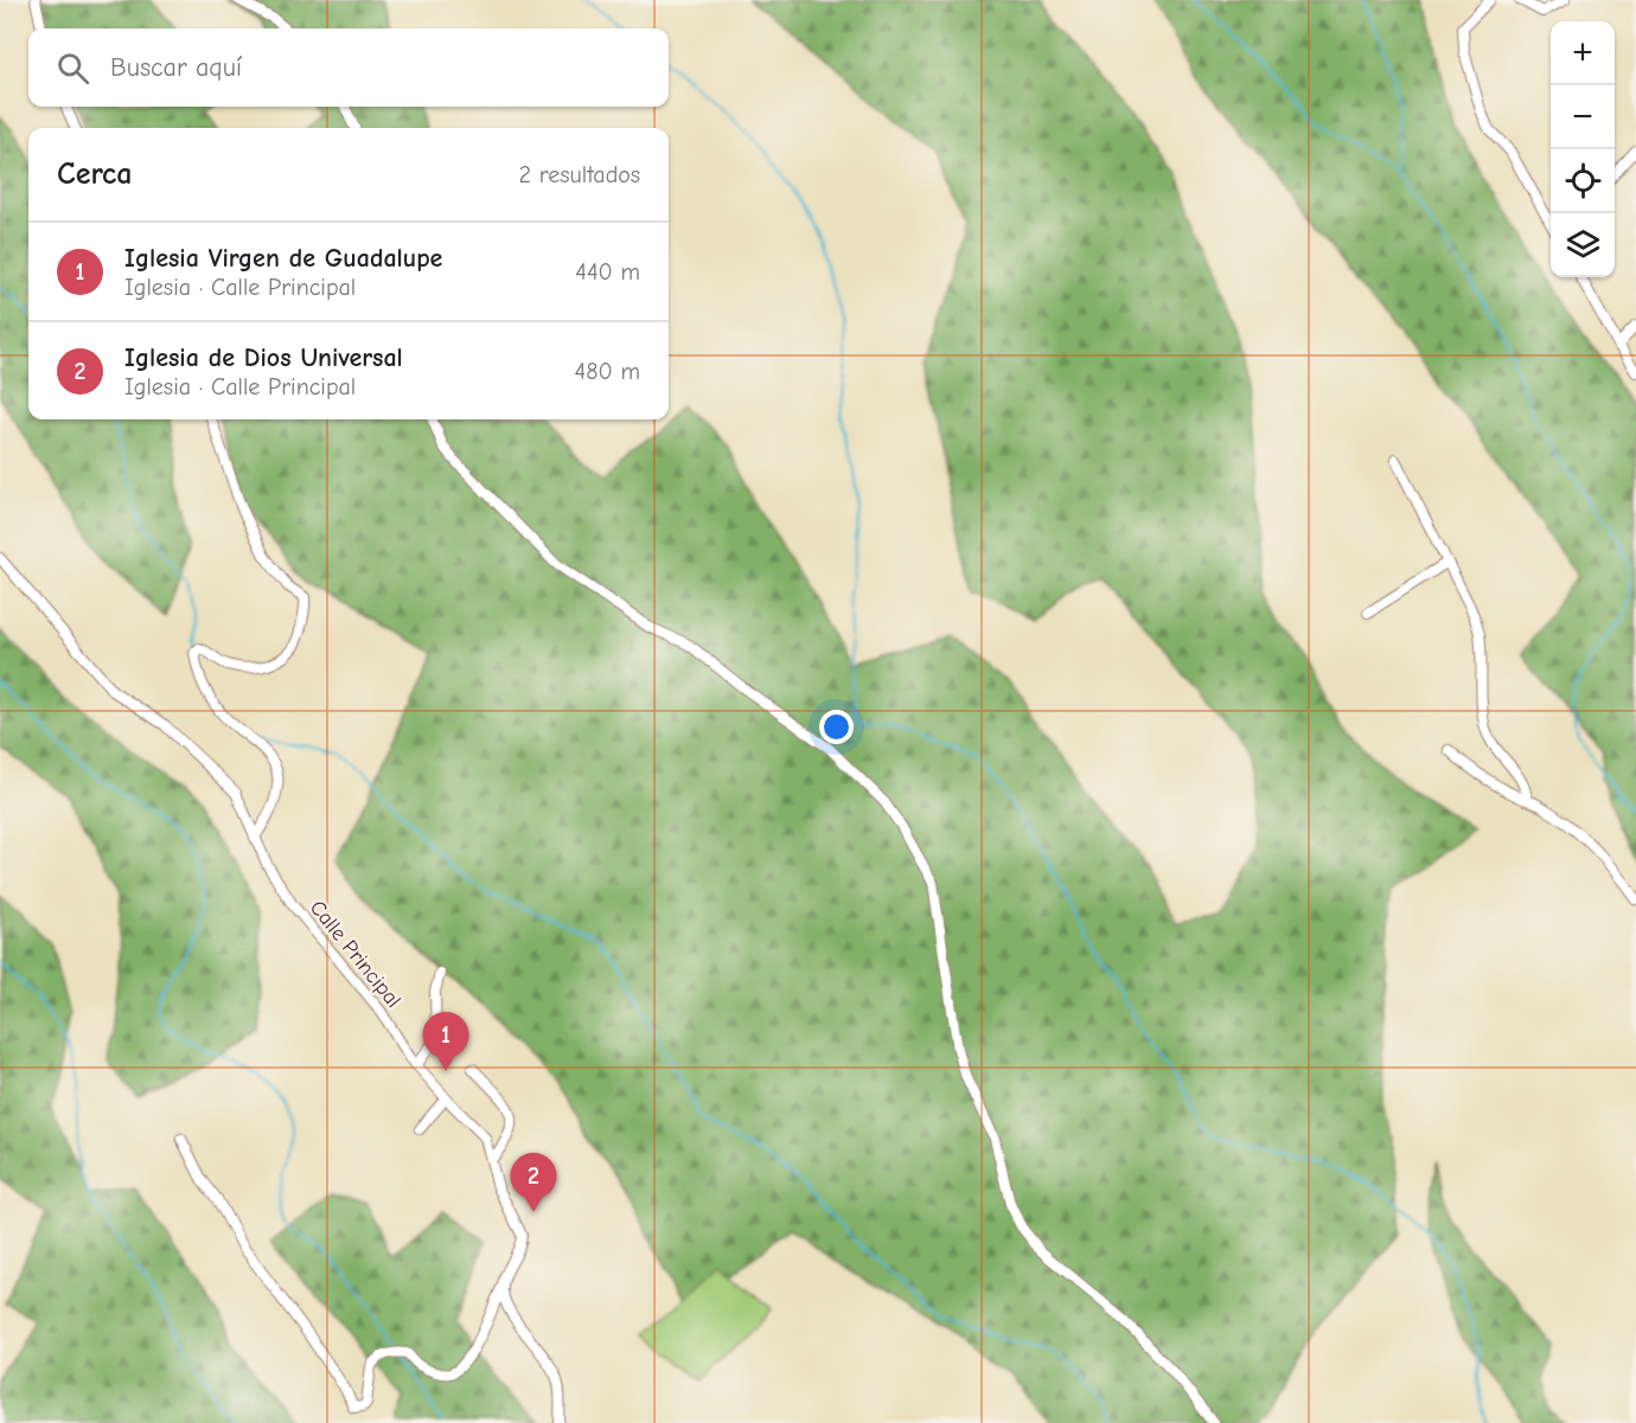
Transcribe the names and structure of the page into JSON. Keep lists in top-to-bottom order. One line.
{"streets":{"street":["Calle Principal"]},"page":{"map_buttons":["+","−"],"search":"Buscar aquí","heading":["Cerca","2 resultados"],"list":[{"mark":"1","name":"Iglesia Virgen de Guadalupe","note":"Iglesia · Calle Principal","value":"440 m"},{"mark":"2","name":"Iglesia de Dios Universal","note":"Iglesia · Calle Principal","value":"480 m"}],"pins":["1","2"]}}
